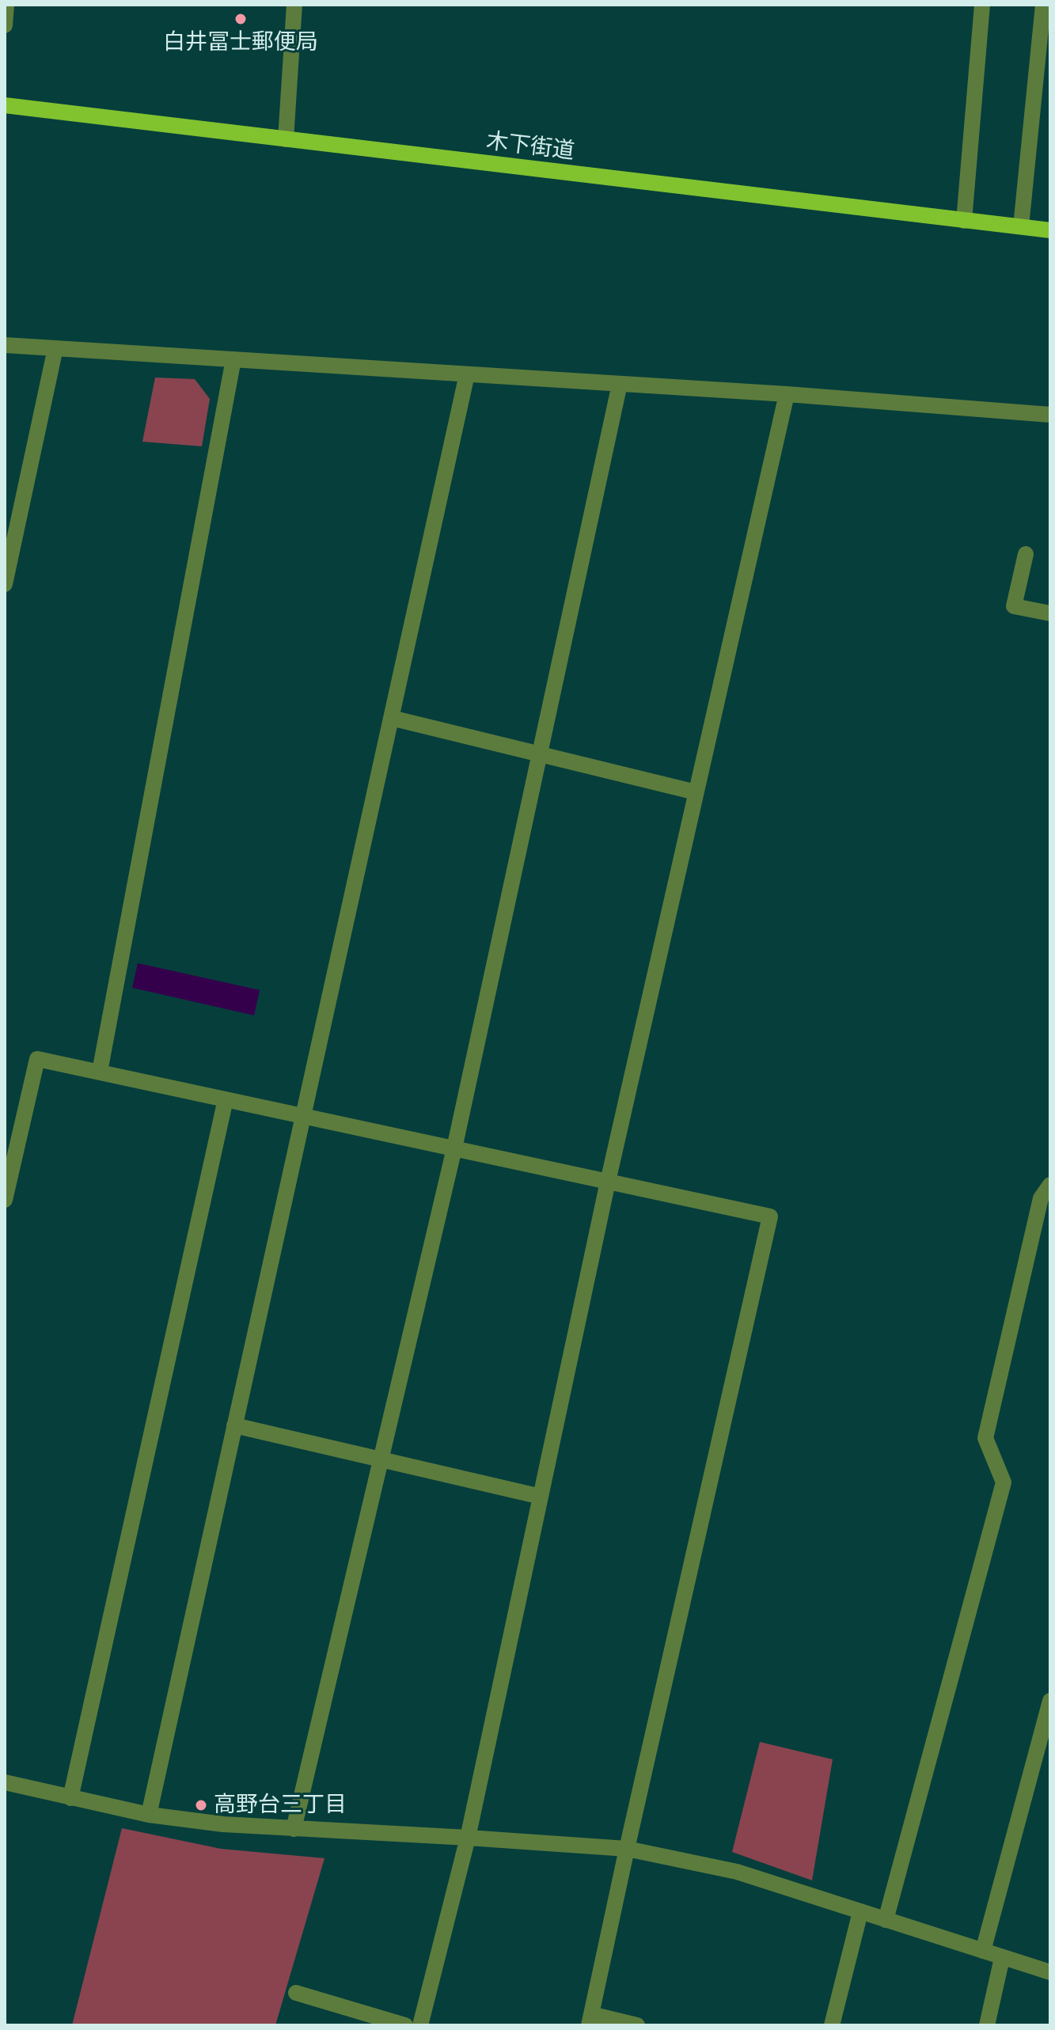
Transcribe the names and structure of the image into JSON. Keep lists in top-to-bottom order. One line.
{"streets":{"main road":["木下街道"]},"places":["白井冨士郵便局","高野台三丁目"]}
